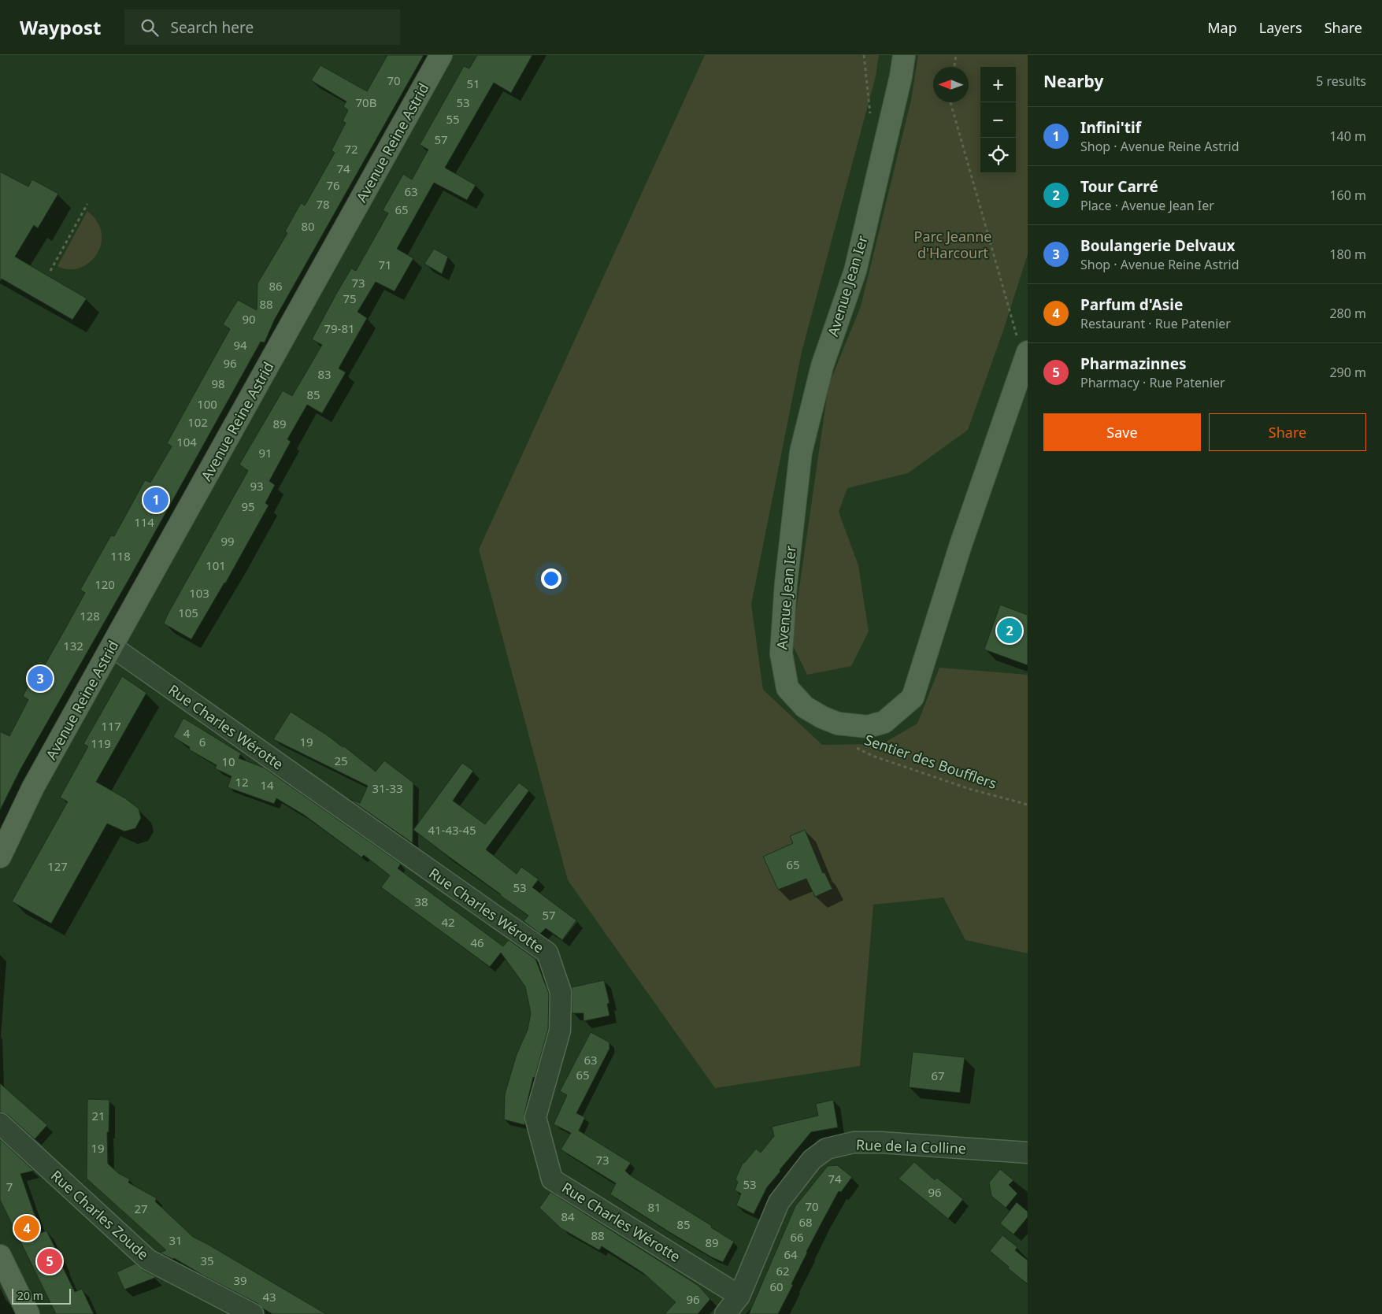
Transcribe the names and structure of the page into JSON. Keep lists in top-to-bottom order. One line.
{"streets":{"main road":["Avenue Reine Astrid","Avenue Jean Ier"],"street":["Rue Charles Wérotte","Rue de la Colline","Rue Charles Zoude"],"path":["Sentier des Boufflers"]},"crossings":[["Avenue Reine Astrid","Rue Charles Wérotte"],["Avenue Jean Ier","Sentier des Boufflers"],["Rue Charles Wérotte","Rue de la Colline"]],"parks":["Parc Jeanne d'Harcourt"],"house_numbers":["70","51","70B","53","55","57","72","74","76","63","78","65","80","71","73","86","75","88","90","79-81","94","96","83","98","85","100","102","89","104","91","93","95","114","99","118","101","120","103","105","128","132","117","4","6","19","119","25","10","12","14","31-33","41-43-45","65","127","53","38","57","42","46","63","65","67","21","19","73","74","53","7","96","70","81","27","84","68","85","88","66","31","89","64","35","62","39","60","43","96"],"scale_bar":"20 m","north":"left","page":{"header":"Waypost","search":"Search here","nav":["Map","Layers","Share"],"heading":["Nearby","5 results"],"map_buttons":["+","−"],"list":[{"mark":"1","name":"Infini'tif","note":"Shop · Avenue Reine Astrid","value":"140 m"},{"mark":"2","name":"Tour Carré","note":"Place · Avenue Jean Ier","value":"160 m"},{"mark":"3","name":"Boulangerie Delvaux","note":"Shop · Avenue Reine Astrid","value":"180 m"},{"mark":"4","name":"Parfum d'Asie","note":"Restaurant · Rue Patenier","value":"280 m"},{"mark":"5","name":"Pharmazinnes","note":"Pharmacy · Rue Patenier","value":"290 m"}],"buttons":["Save","Share"],"pins":["1","2","3","4","5"],"scale":"20 m"}}
